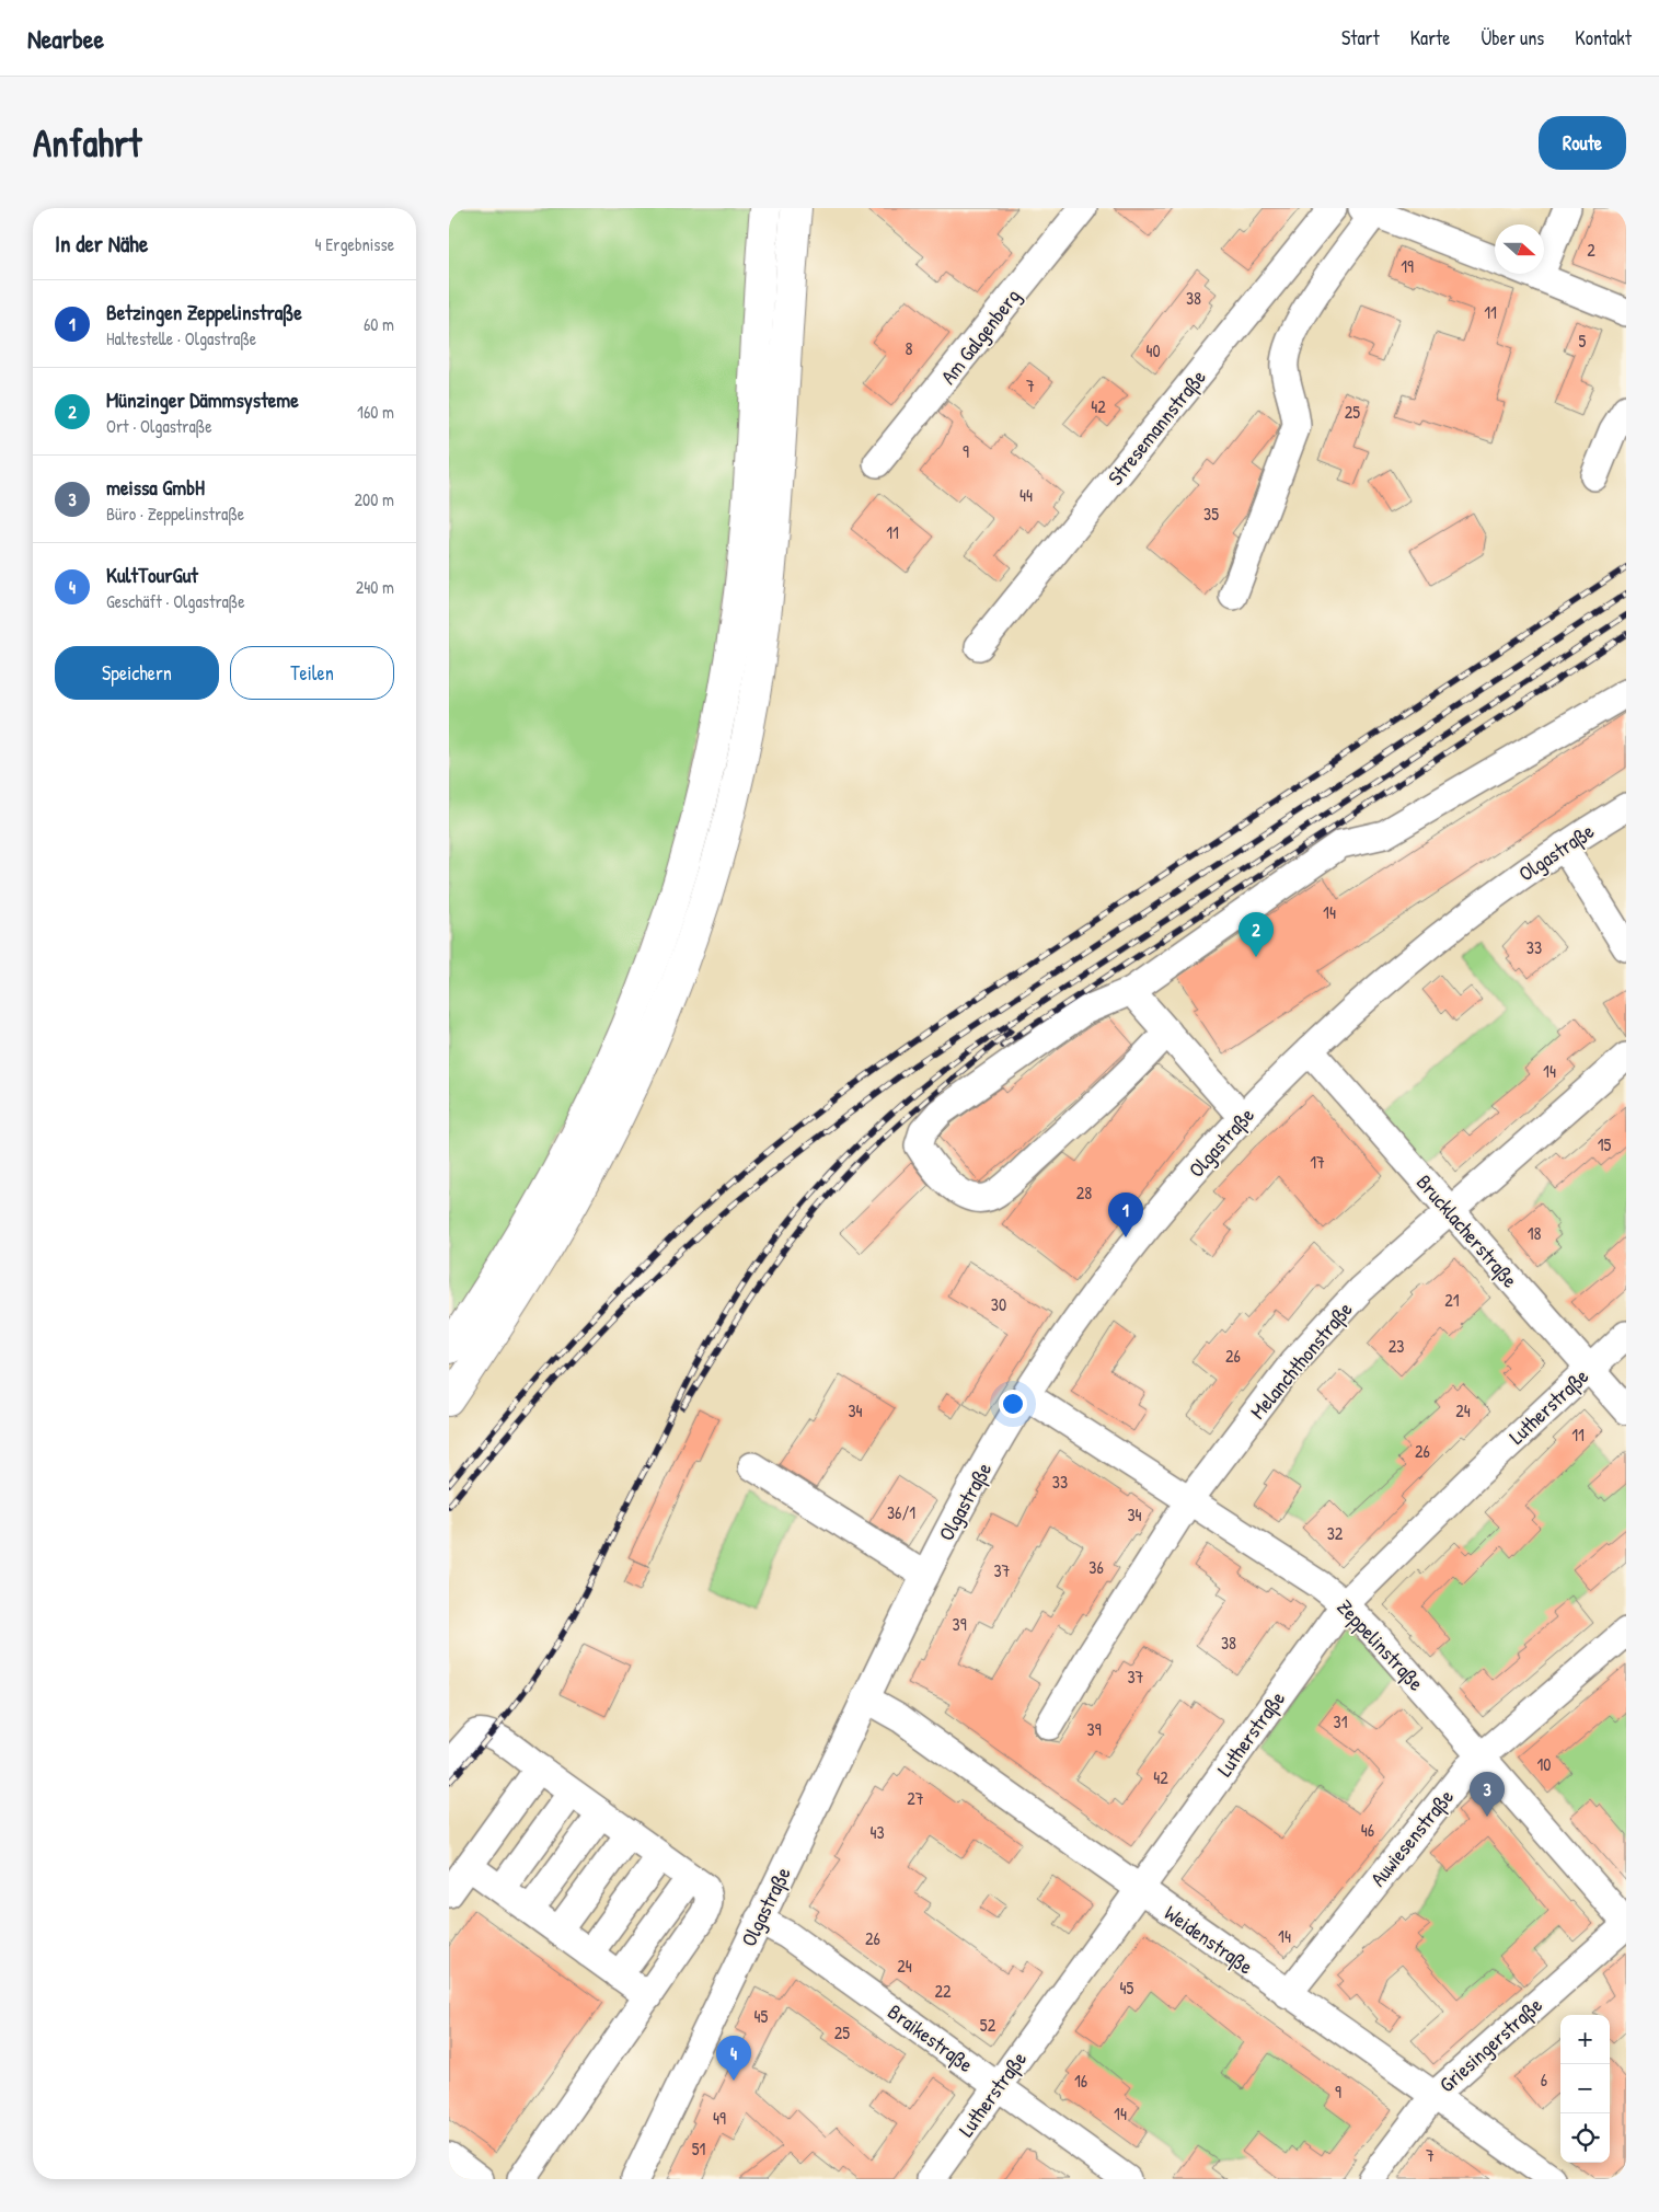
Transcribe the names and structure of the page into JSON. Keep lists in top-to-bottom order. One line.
{"streets":{"street":["Am Galgenberg","Stresemannstraße","Olgastraße","Brucklacherstraße","Melanchthonstraße","Lutherstraße","Zeppelinstraße","Auwiesenstraße","Weidenstraße","Braikestraße","Griesingerstraße"]},"crossings":[["Olgastraße","Brucklacherstraße"],["Olgastraße","Zeppelinstraße"],["Olgastraße","Weidenstraße"],["Olgastraße","Braikestraße"],["Brucklacherstraße","Melanchthonstraße"],["Brucklacherstraße","Lutherstraße"],["Melanchthonstraße","Zeppelinstraße"],["Lutherstraße","Zeppelinstraße"],["Lutherstraße","Weidenstraße"],["Lutherstraße","Braikestraße"],["Zeppelinstraße","Auwiesenstraße"],["Zeppelinstraße","Griesingerstraße"],["Auwiesenstraße","Weidenstraße"],["Weidenstraße","Griesingerstraße"]],"house_numbers":["2","19","38","11","5","8","40","7","42","25","9","44","35","11","14","33","14","15","17","28","18","21","30","23","26","34","24","11","26","33","36/1","34","32","36","37","39","38","37","31","39","10","42","27","46","43","14","26","24","45","22","45","52","25","6","16","9","14","49","51","7"],"north":"right","page":{"header":"Nearbee","nav":["Start","Karte","Über uns","Kontakt"],"buttons":["Route",["Speichern","Teilen"]],"title":"Anfahrt","heading":["In der Nähe","4 Ergebnisse"],"list":[{"mark":"1","name":"Betzingen Zeppelinstraße","note":"Haltestelle · Olgastraße","value":"60 m"},{"mark":"2","name":"Münzinger Dämmsysteme","note":"Ort · Olgastraße","value":"160 m"},{"mark":"3","name":"meissa GmbH","note":"Büro · Zeppelinstraße","value":"200 m"},{"mark":"4","name":"KultTourGut","note":"Geschäft · Olgastraße","value":"240 m"}],"pins":["2","1","3","4"],"map_buttons":["+","−"]}}
